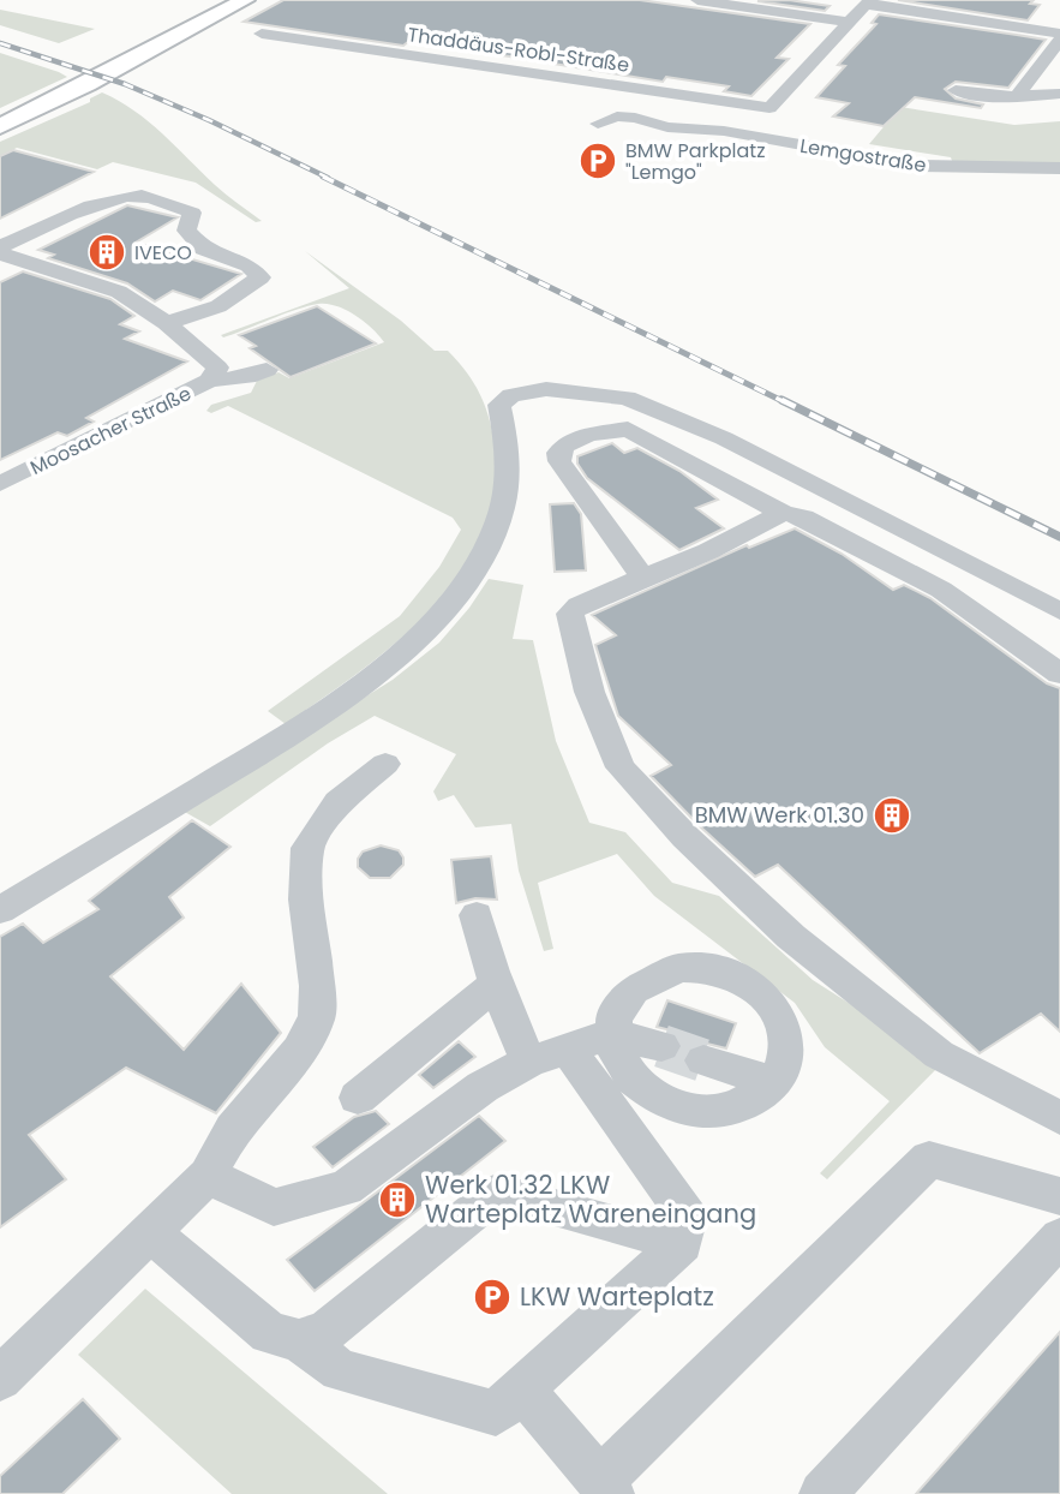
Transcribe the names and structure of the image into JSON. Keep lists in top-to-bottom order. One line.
{"streets":{"street":["Thaddäus-Robl-Straße","Lemgostraße","Moosacher Straße"]},"places":{"parking":["BMW Parkplatz \"Lemgo\"","LKW Warteplatz"],"building":["IVECO","BMW Werk 01.30","Werk 01.32 LKW Warteplatz Wareneingang"]}}
